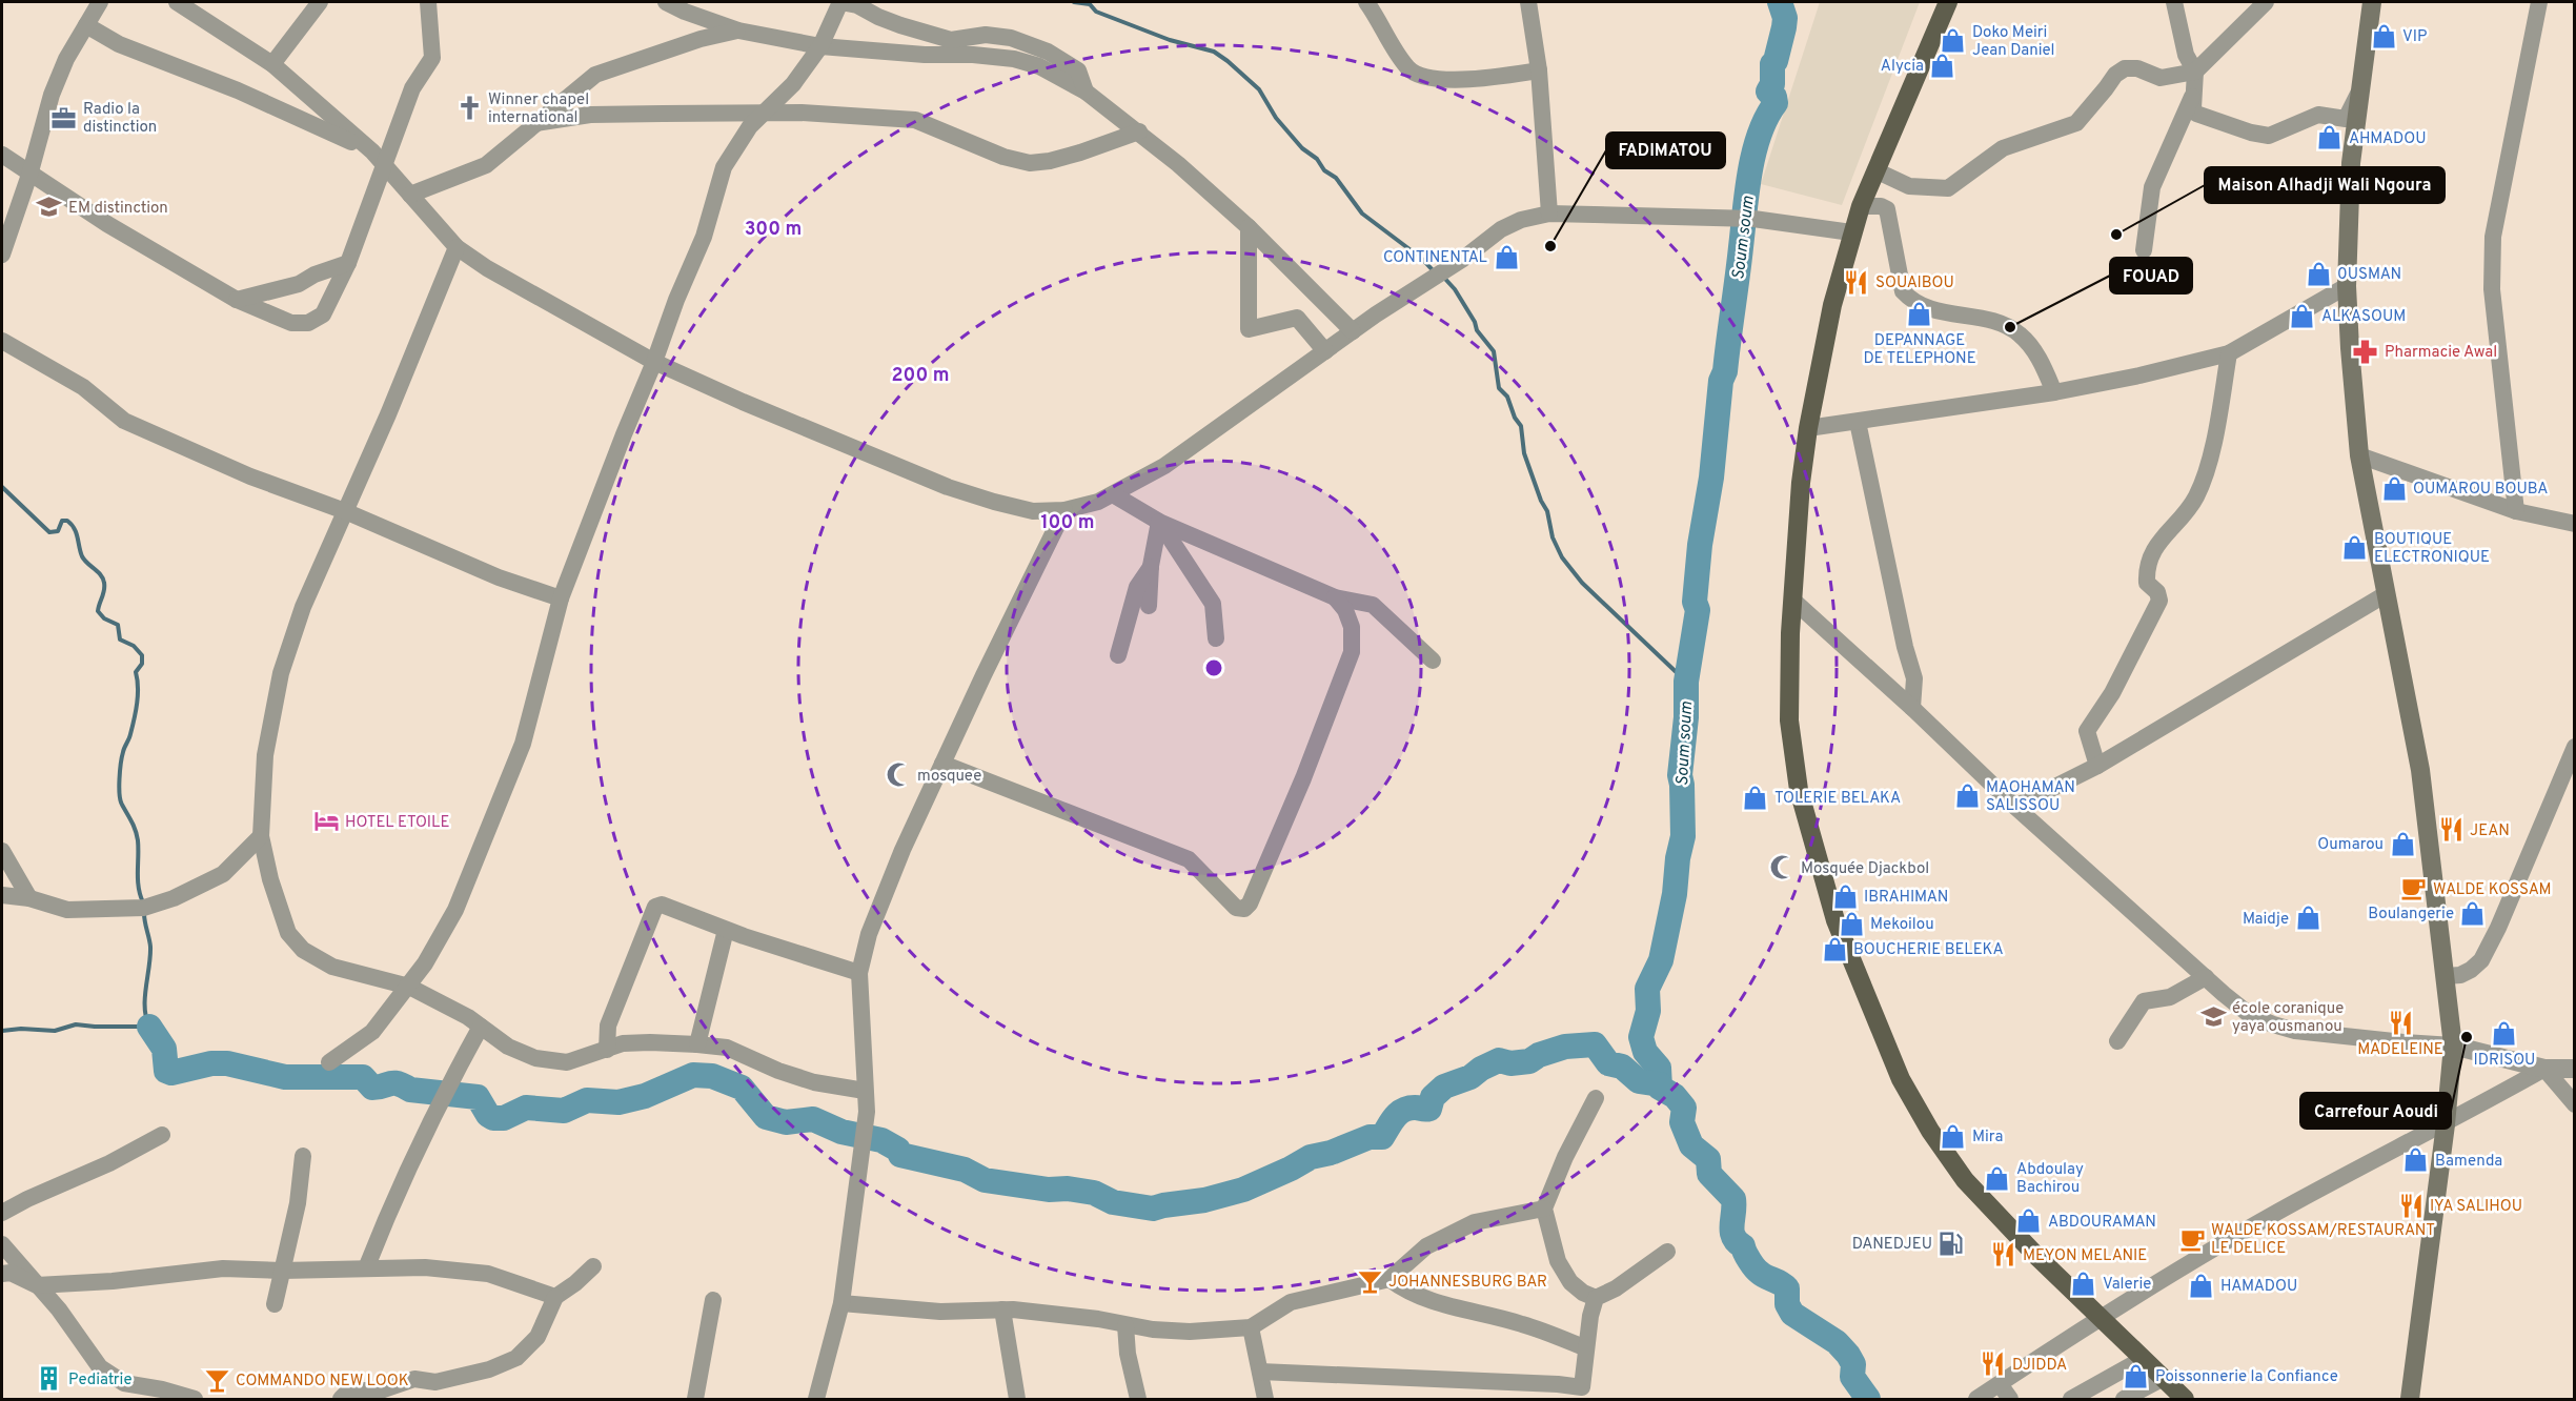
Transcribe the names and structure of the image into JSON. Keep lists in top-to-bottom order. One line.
{"water":["Soum soum"],"places":{"shop":["VIP","Doko Meiri Jean Daniel","Alycia","AHMADOU","CONTINENTAL","0USMAN","DEPANNAGE DE TELEPHONE","ALKASOUM","OUMAROU BOUBA","BOUTIQUE ELECTRONIQUE","MAOHAMAN SALISSOU","TOLERIE BELAKA","Oumarou","IBRAHIMAN","Boulangerie","Maidje","Mekoilou","BOUCHERIE BELEKA","IDRISOU","Mira","Bamenda","Abdoulay Bachirou","ABDOURAMAN","Valerie","HAMADOU","Poissonnerie la Confiance"],"church":["Winner chapel international"],"office":["Radio la distinction"],"school or university":["EM distinction","école coranique yaya ousmanou"],"other":["Maison Alhadji Wali Ngoura","FADIMATOU","FOUAD","Carrefour Aoudi"],"restaurant":["SOUAIBOU","JEAN","MADELEINE","IYA SALIHOU","MEYON MELANIE","DJIDDA"],"pharmacy":["Pharmacie Awal"],"mosque":["mosquee","Mosquée Djackbol"],"hotel":["HOTEL ETOILE"],"cafe":["WALDE KOSSAM","WALDE KOSSAM/RESTAURANT LE DELICE"],"fuel station":["DANEDJEU"],"bar":["JOHANNESBURG BAR","COMMANDO NEW LOOK"],"building":["Pediatrie"]},"rings":["300 m","200 m","100 m"]}
